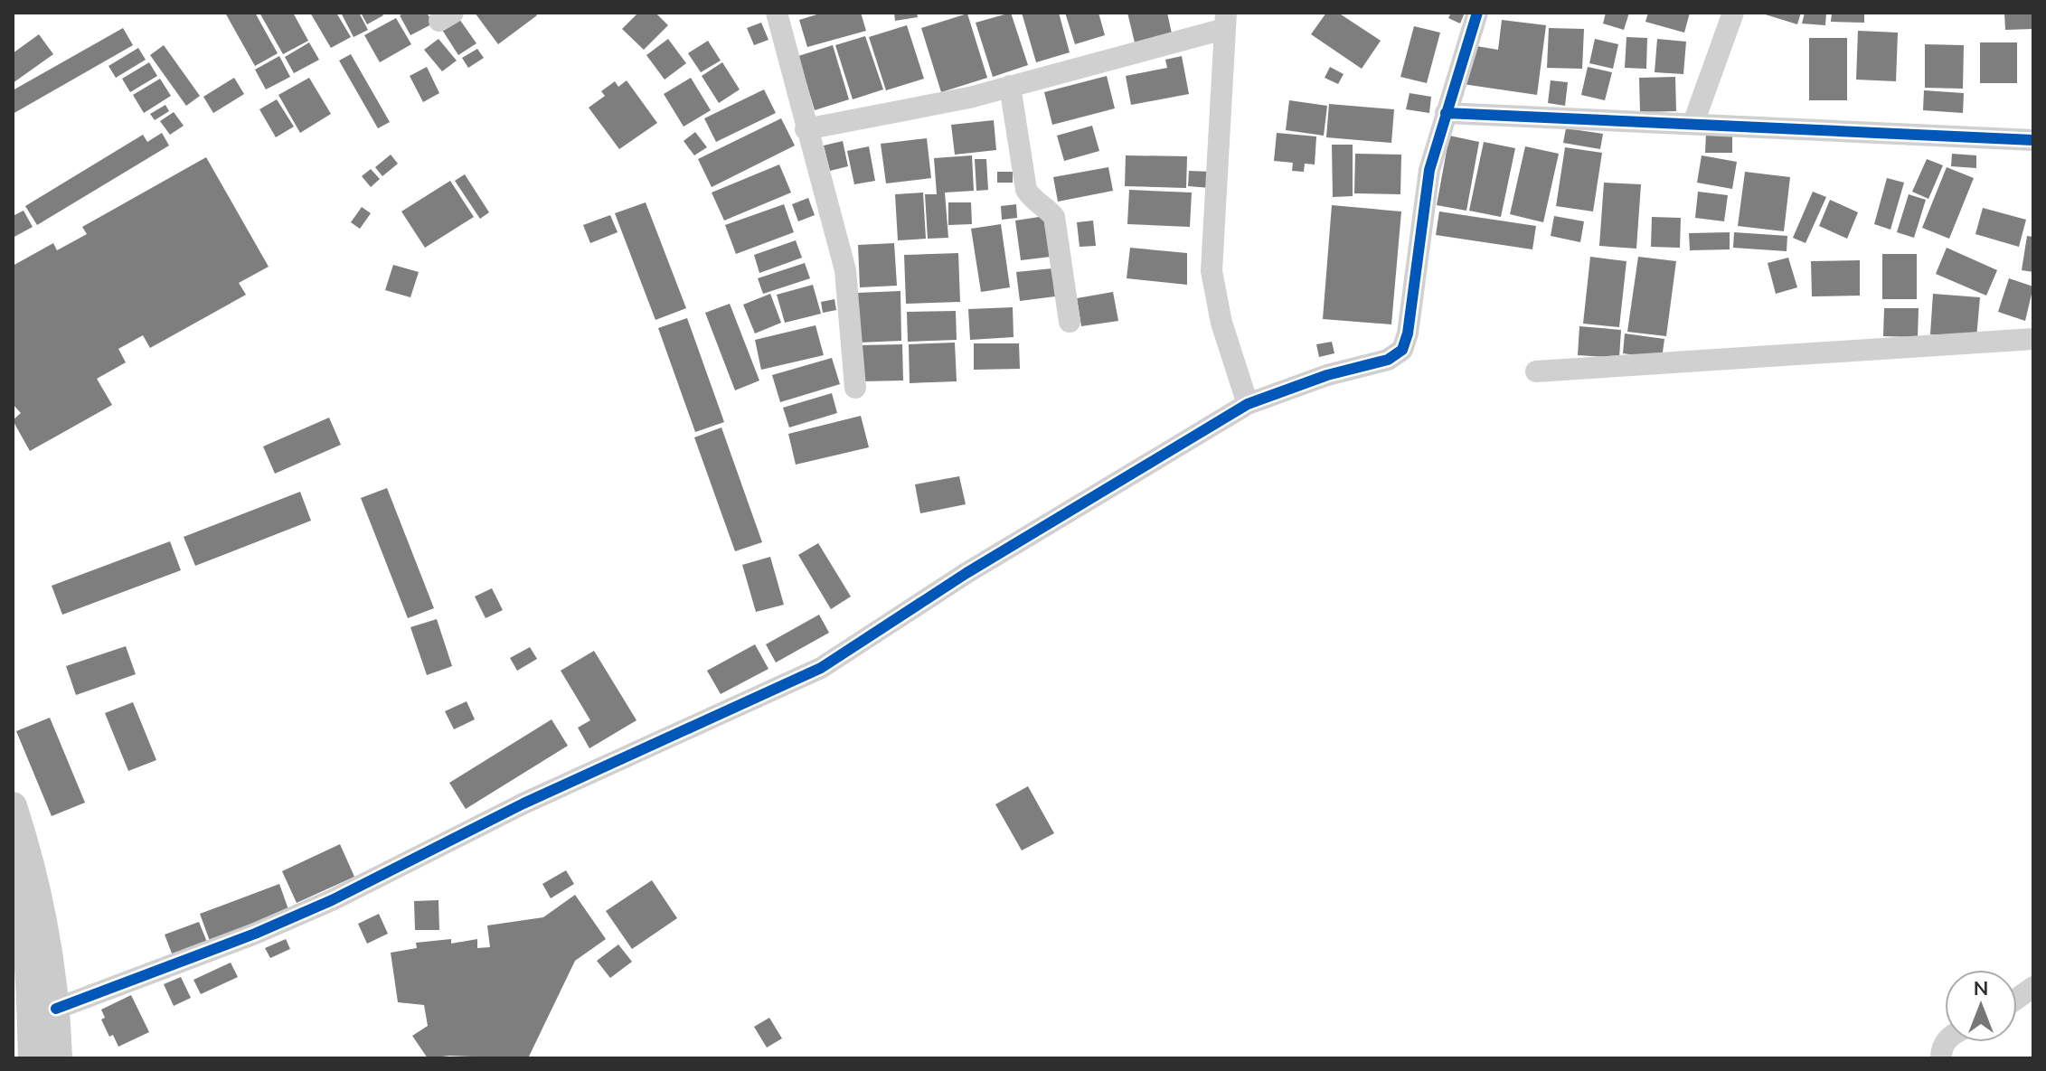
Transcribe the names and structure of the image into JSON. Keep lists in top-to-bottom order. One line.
{"north":"top"}
